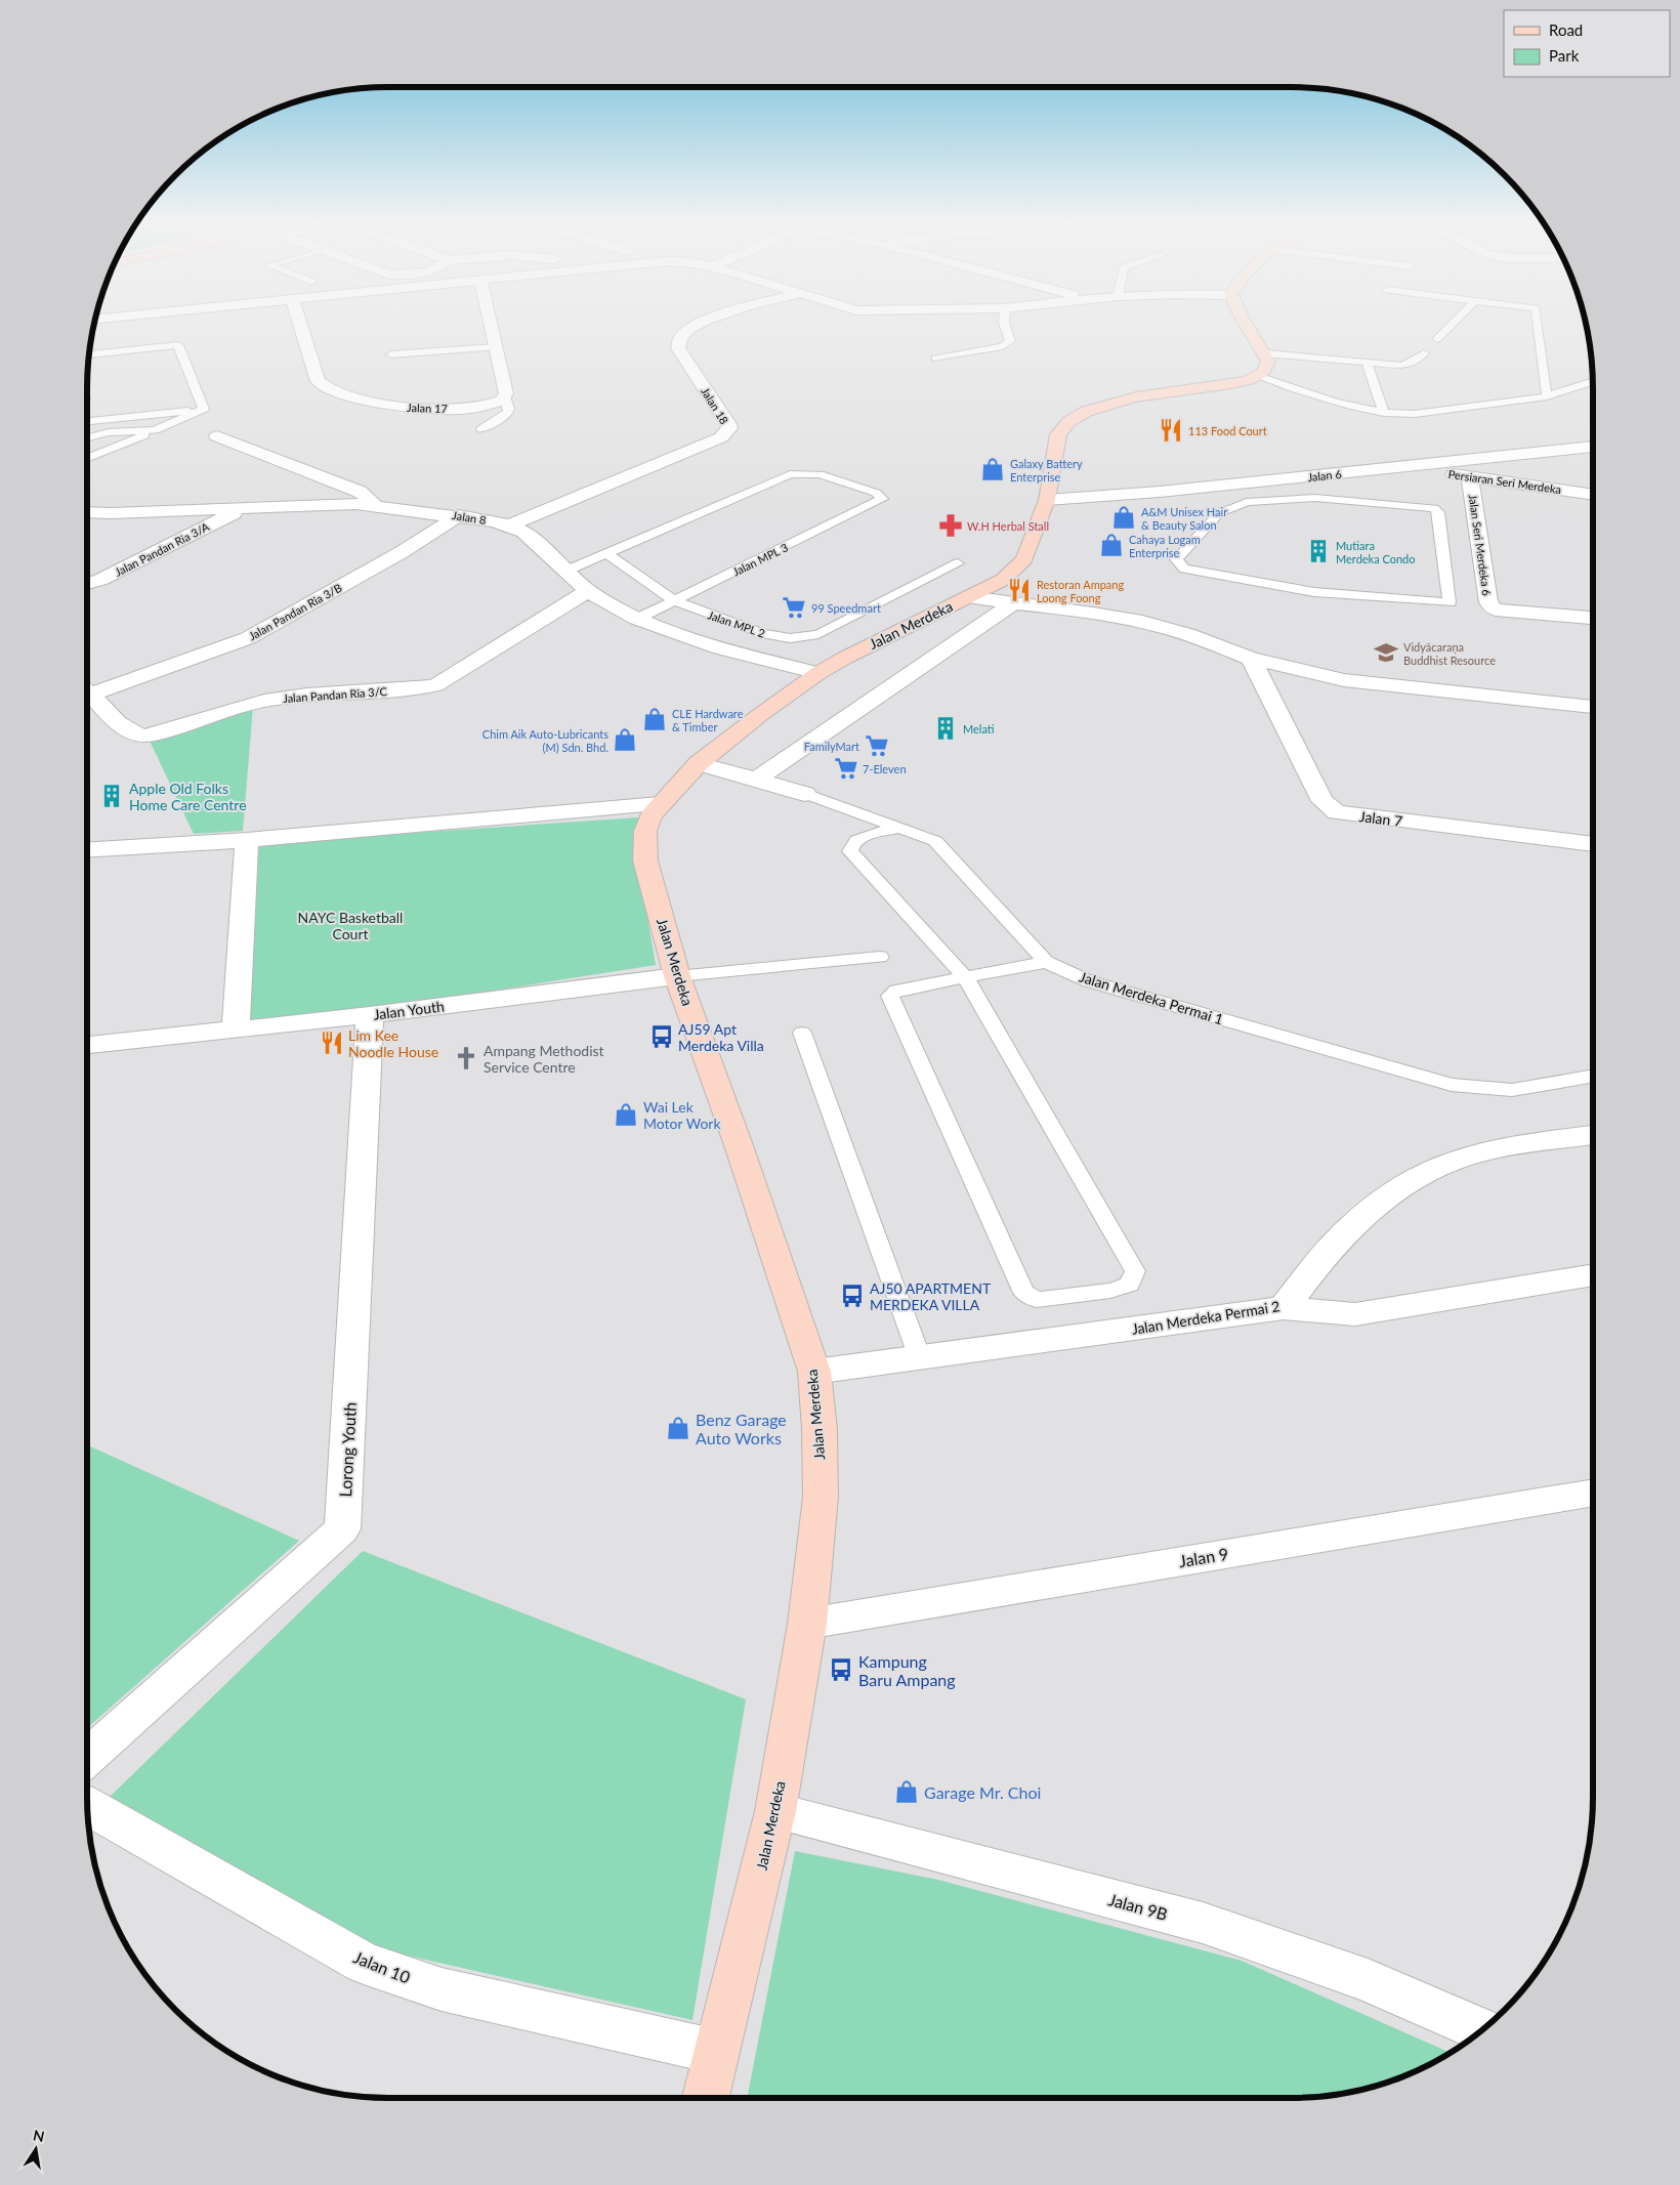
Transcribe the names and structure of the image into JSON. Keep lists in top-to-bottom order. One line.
{"streets":{"street":["Jalan 18","Jalan 17","Jalan 6","Persiaran Seri Merdeka","Jalan 8","Jalan Seri Merdeka 6","Jalan Pandan Ria 3/A","Jalan Pandan Ria 3/B","Jalan Merdeka","Jalan Pandan Ria 3/C","Jalan 7","Jalan Merdeka Permai 1","Jalan Youth","Jalan Merdeka Permai 2","Lorong Youth","Jalan 9","Jalan 9B","Jalan 10"],"lane":["Jalan MPL 3","Jalan MPL 2"]},"crossings":[["Jalan 18","Jalan 8"],["Jalan 6","Persiaran Seri Merdeka"],["Jalan 6","Jalan Merdeka"],["Persiaran Seri Merdeka","Jalan Seri Merdeka 6"],["Jalan 8","Jalan Pandan Ria 3/A"],["Jalan 8","Jalan MPL 3"],["Jalan 8","Jalan Pandan Ria 3/B"],["Jalan 8","Jalan Merdeka"],["Jalan 8","Jalan Pandan Ria 3/C"],["Jalan MPL 3","Jalan MPL 2"],["Jalan Merdeka","Jalan Merdeka Permai 1"],["Jalan Merdeka","Jalan Youth"],["Jalan Merdeka","Jalan Merdeka Permai 2"],["Jalan Merdeka","Jalan 9"],["Jalan Merdeka","Jalan 9B"],["Jalan Merdeka","Jalan 10"],["Jalan Youth","Lorong Youth"]],"parks":["NAYC Basketball Court"],"places":{"restaurant":["113 Food Court","Restoran Ampang Loong Foong","Lim Kee Noodle House"],"shop":["Galaxy Battery Enterprise","A&M Unisex Hair & Beauty Salon","Cahaya Logam Enterprise","CLE Hardware & Timber","Chim Aik Auto-Lubricants (M) Sdn. Bhd.","Wai Lek Motor Work","Benz Garage Auto Works","Garage Mr. Choi"],"pharmacy":["W.H Herbal Stall"],"building":["Mutiara Merdeka Condo","Melati","Apple Old Folks Home Care Centre"],"supermarket":["99 Speedmart","FamilyMart","7-Eleven"],"school or university":["Vidyācaraṇa Buddhist Resource"],"bus stop":["AJ59 Apt Merdeka Villa","AJ50 APARTMENT MERDEKA VILLA","Kampung Baru Ampang"],"church":["Ampang Methodist Service Centre"]},"legend":["Road","Park"],"north":"top"}
